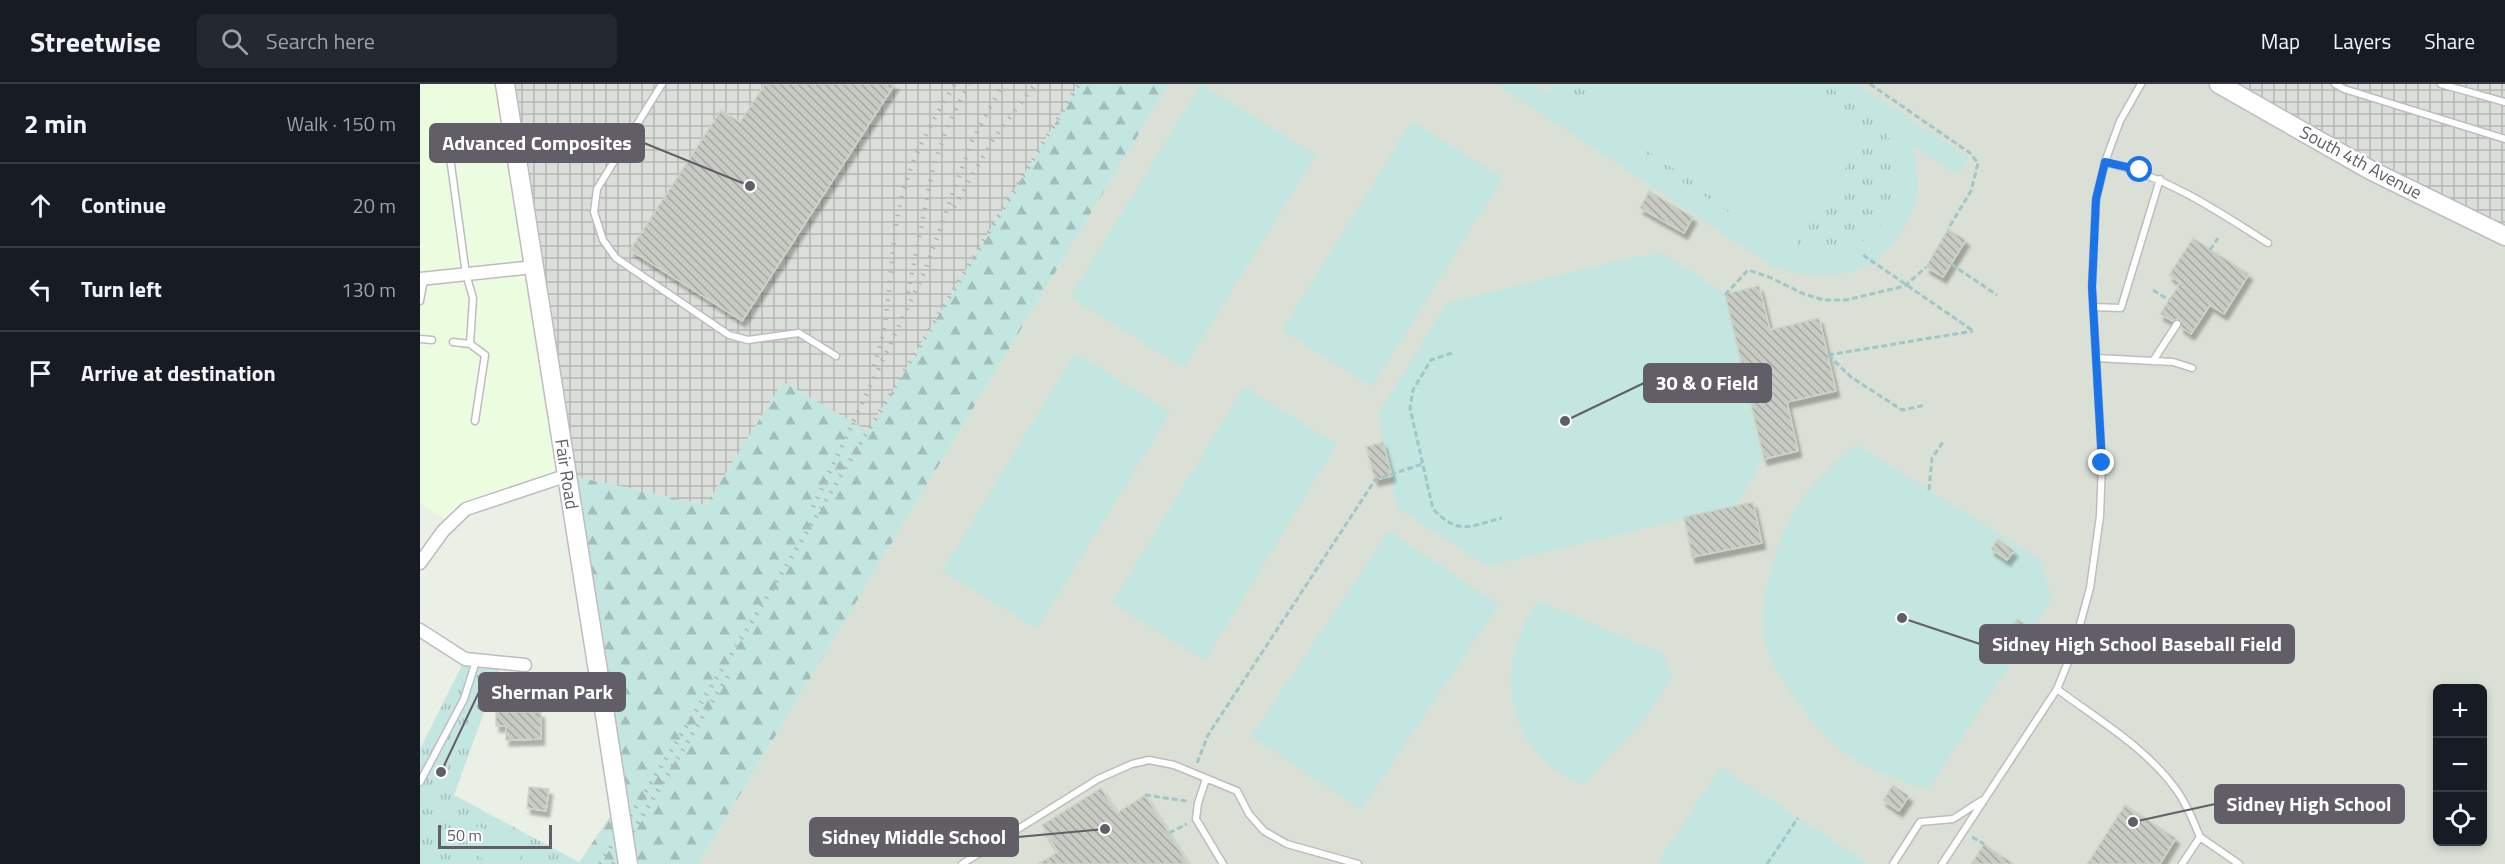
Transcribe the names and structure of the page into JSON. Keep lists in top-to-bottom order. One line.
{"streets":{"main road":["South 4th Avenue","Fair Road"]},"places":["Advanced Composites","30 & 0 Field","Sidney High School Baseball Field","Sherman Park","Sidney High School","Sidney Middle School"],"scale_bar":"50 m","page":{"header":"Streetwise","search":"Search here","nav":["Map","Layers","Share"],"heading":["2 min","Walk · 150 m"],"list":[["Continue","20 m"],["Turn left","130 m"],"Arrive at destination"],"map_buttons":["+","−"],"scale":"50 m"}}
